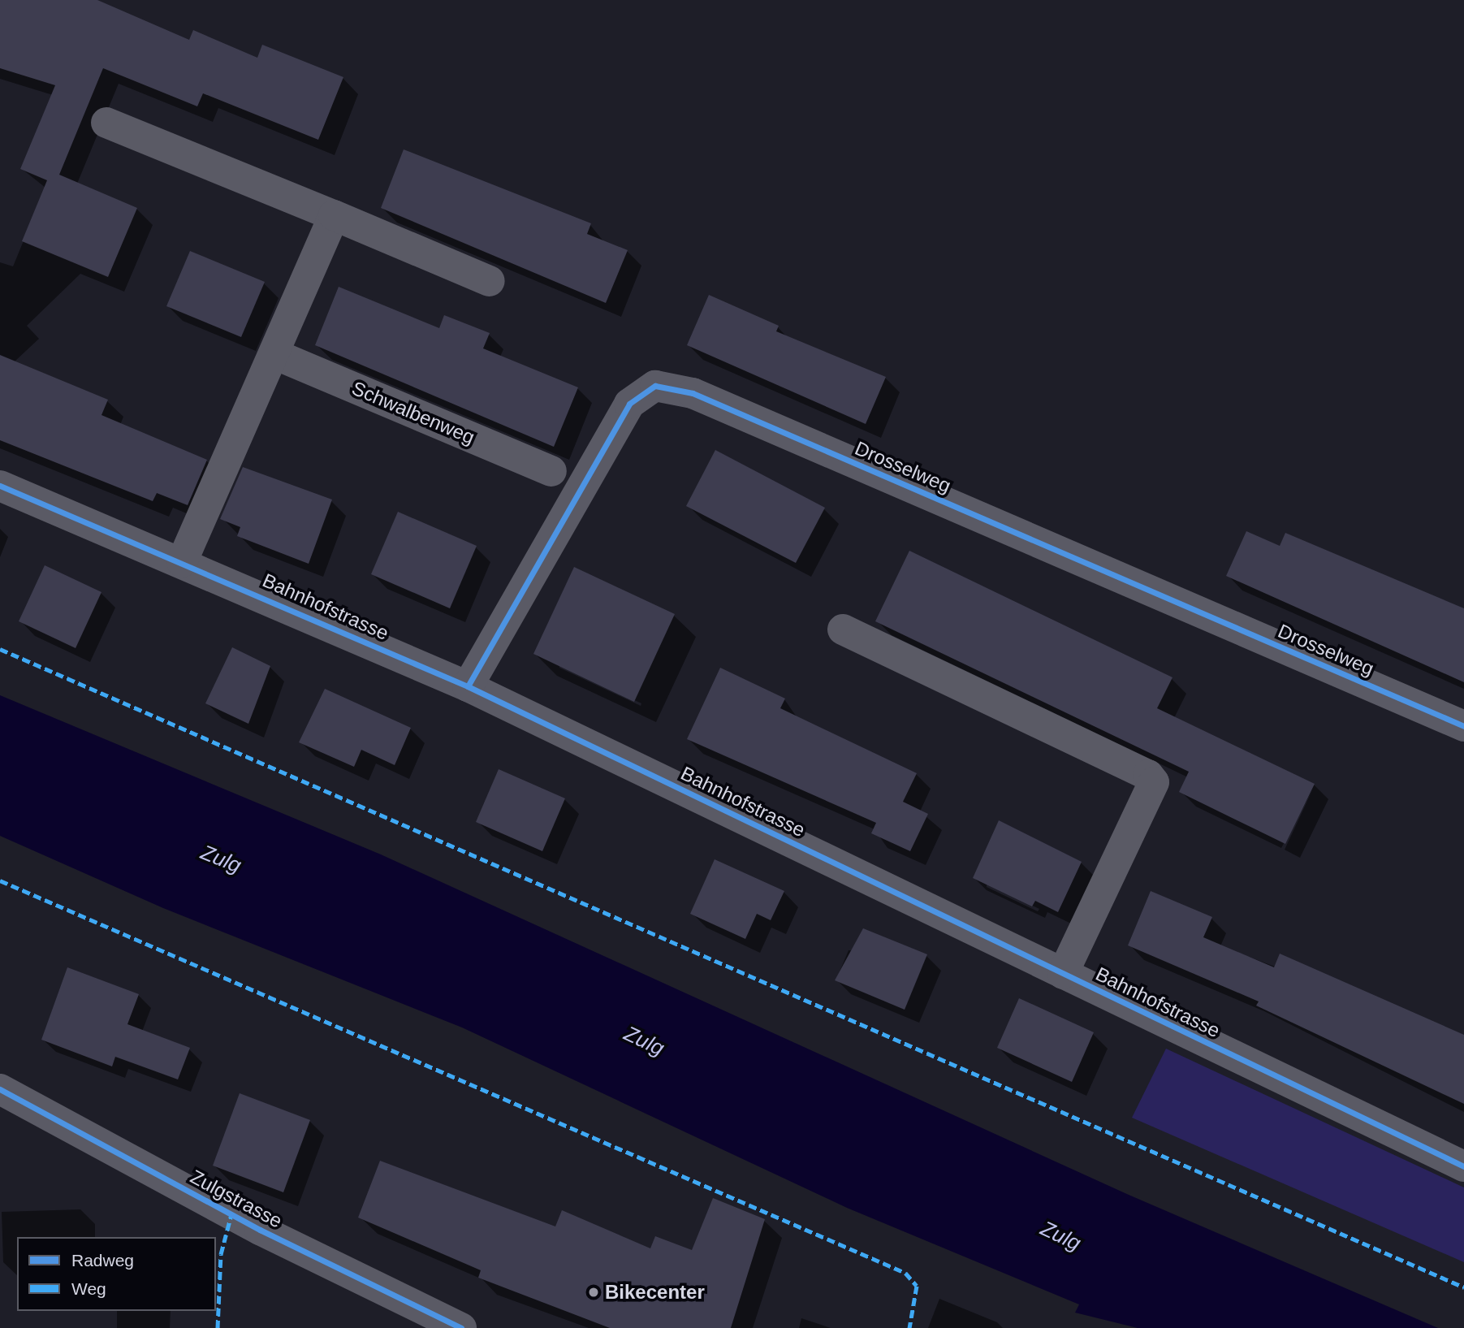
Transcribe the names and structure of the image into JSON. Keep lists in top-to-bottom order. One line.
{"streets":{"street":["Schwalbenweg","Drosselweg","Bahnhofstrasse","Zulgstrasse"]},"crossings":[["Drosselweg","Bahnhofstrasse"]],"water":["Zulg"],"places":["Bikecenter"],"legend":["Radweg","Weg"]}
